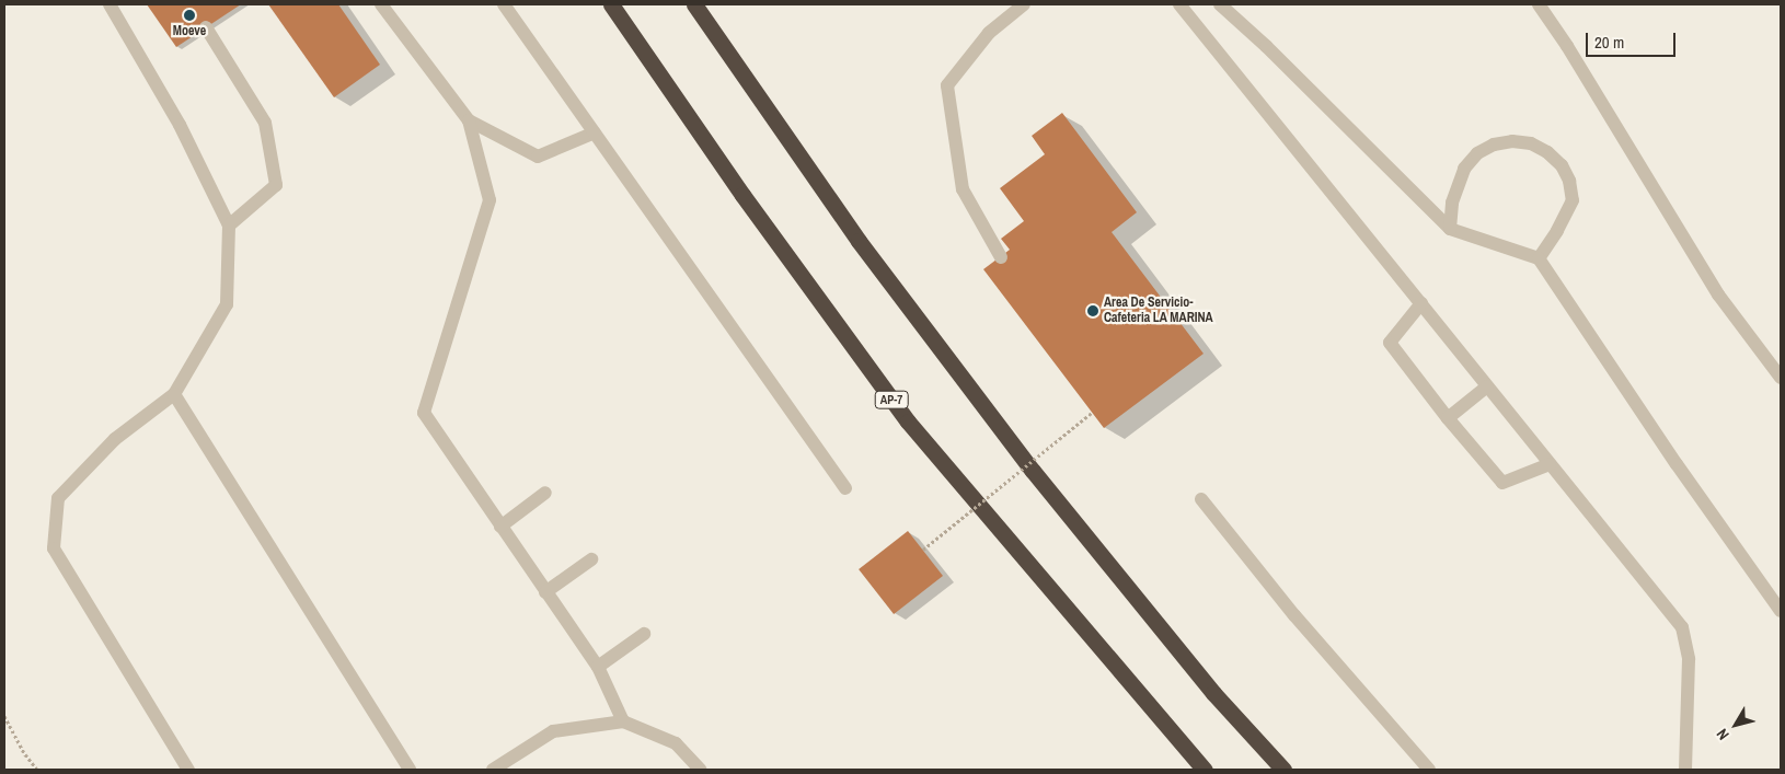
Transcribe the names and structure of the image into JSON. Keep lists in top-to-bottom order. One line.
{"streets":{"highway":["AP-7"]},"places":["Moeve","Area De Servicio- Cafeteria LA MARINA"],"scale_bar":"20 m","north":"bottom left"}
